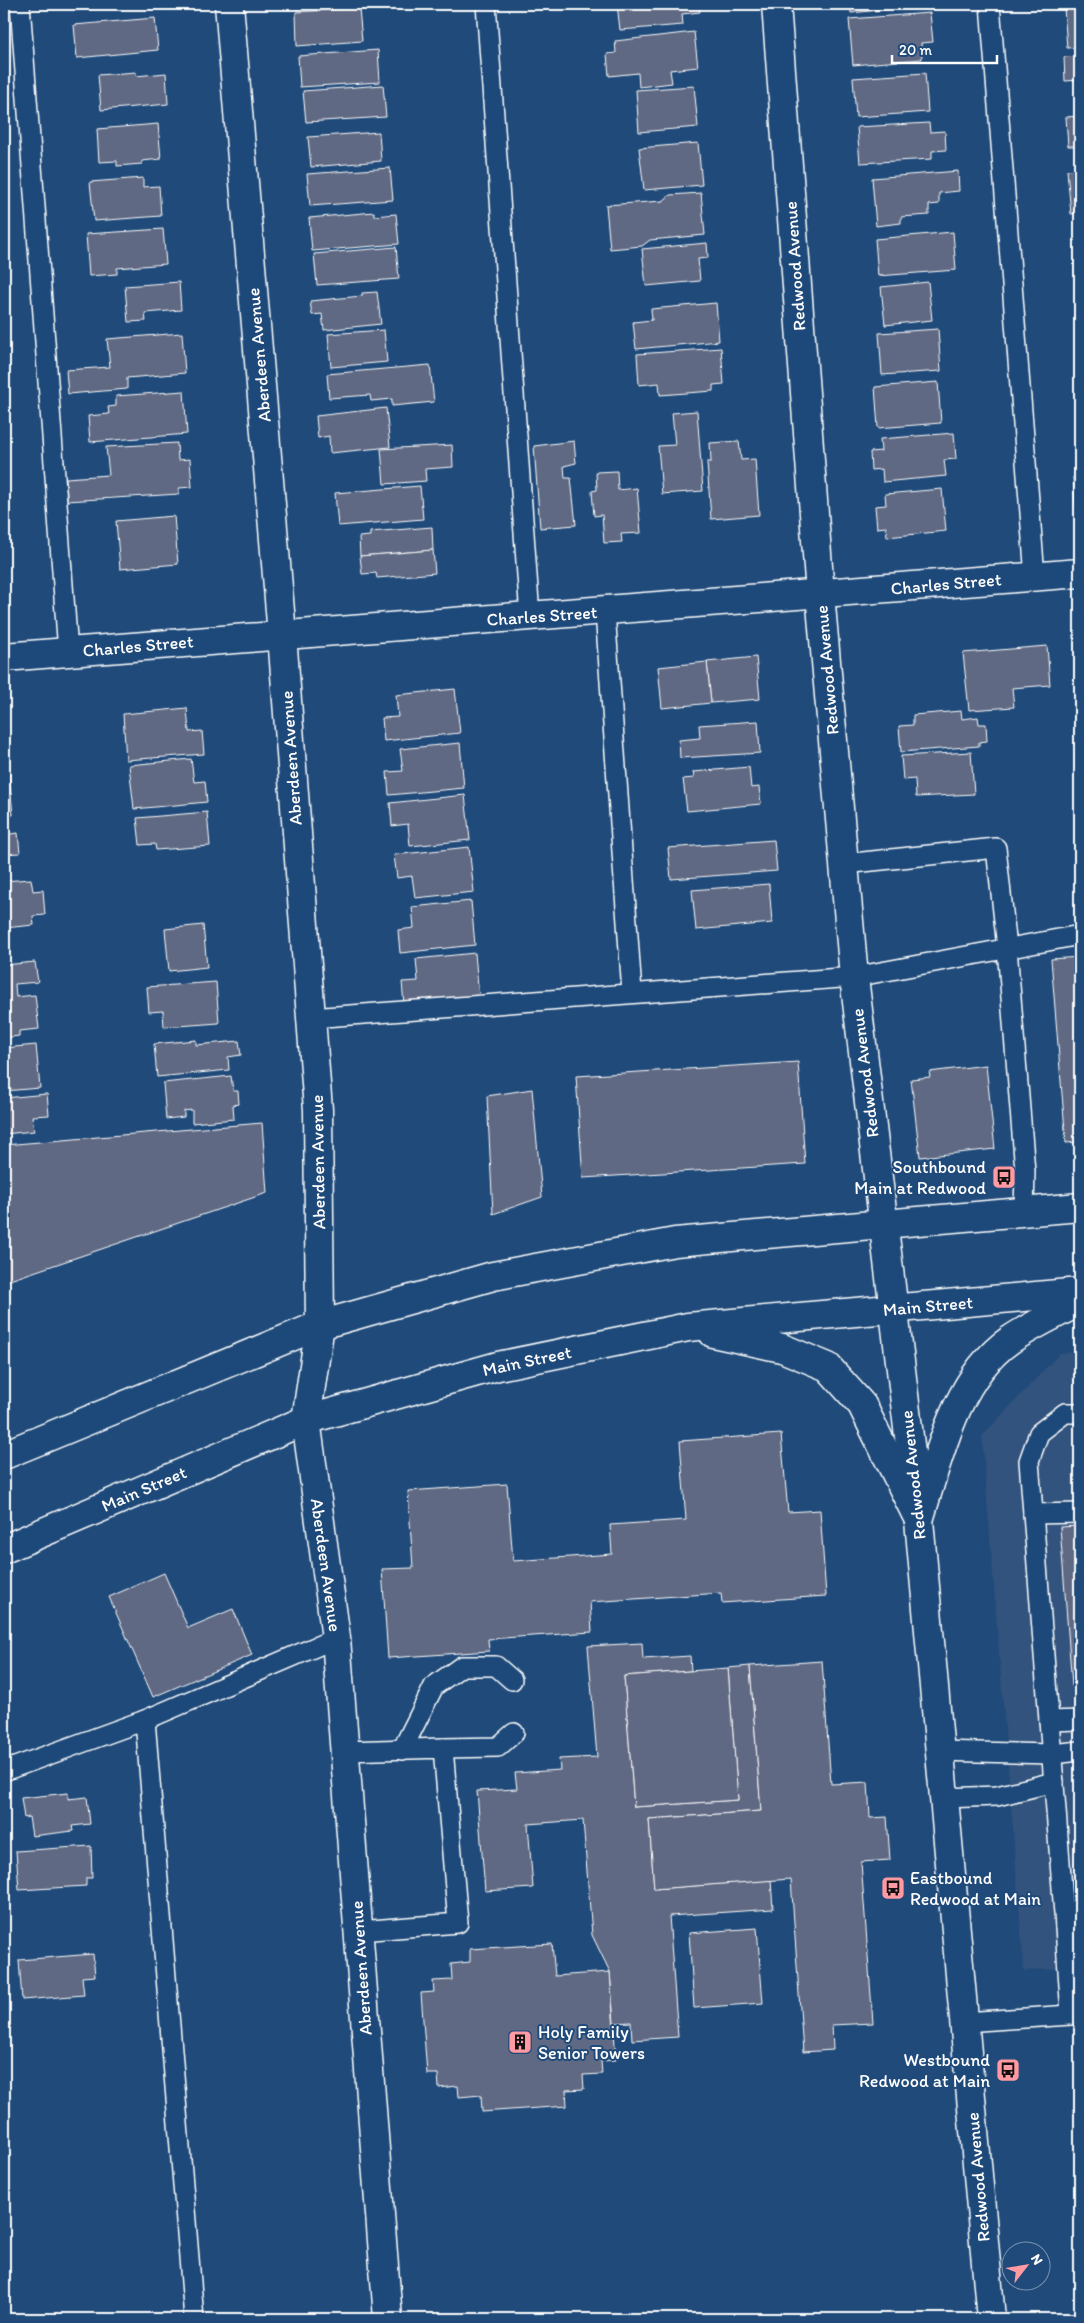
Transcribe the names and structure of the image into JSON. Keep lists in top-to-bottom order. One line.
{"streets":{"main road":["Redwood Avenue","Aberdeen Avenue","Charles Street","Main Street"]},"crossings":[["Redwood Avenue","Charles Street"],["Redwood Avenue","Main Street"],["Aberdeen Avenue","Charles Street"],["Aberdeen Avenue","Main Street"]],"places":{"bus stop":["Southbound Main at Redwood","Eastbound Redwood at Main","Westbound Redwood at Main"],"building":["Holy Family Senior Towers"]},"scale_bar":"20 m","north":"top right"}
